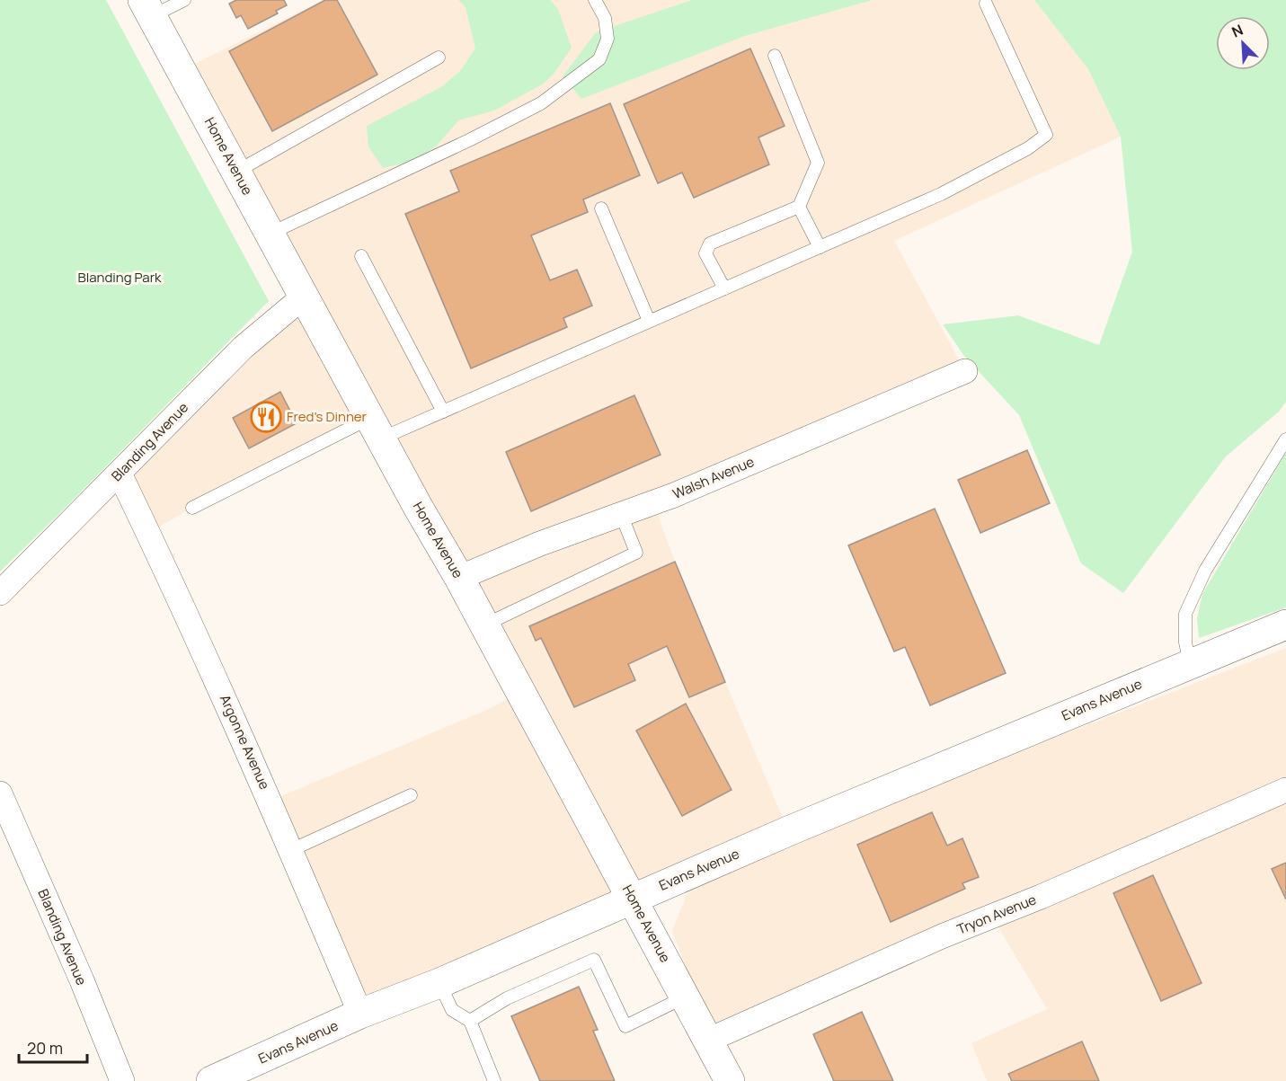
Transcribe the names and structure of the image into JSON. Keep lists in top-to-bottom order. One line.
{"streets":{"street":["Home Avenue","Blanding Avenue","Walsh Avenue","Evans Avenue","Argonne Avenue","Tryon Avenue"]},"crossings":[["Home Avenue","Blanding Avenue"],["Home Avenue","Walsh Avenue"],["Home Avenue","Evans Avenue"],["Home Avenue","Tryon Avenue"],["Blanding Avenue","Argonne Avenue"],["Evans Avenue","Argonne Avenue"]],"parks":["Blanding Park"],"places":{"restaurant":["Fred's Dinner"]},"scale_bar":"20 m","north":"top left"}
